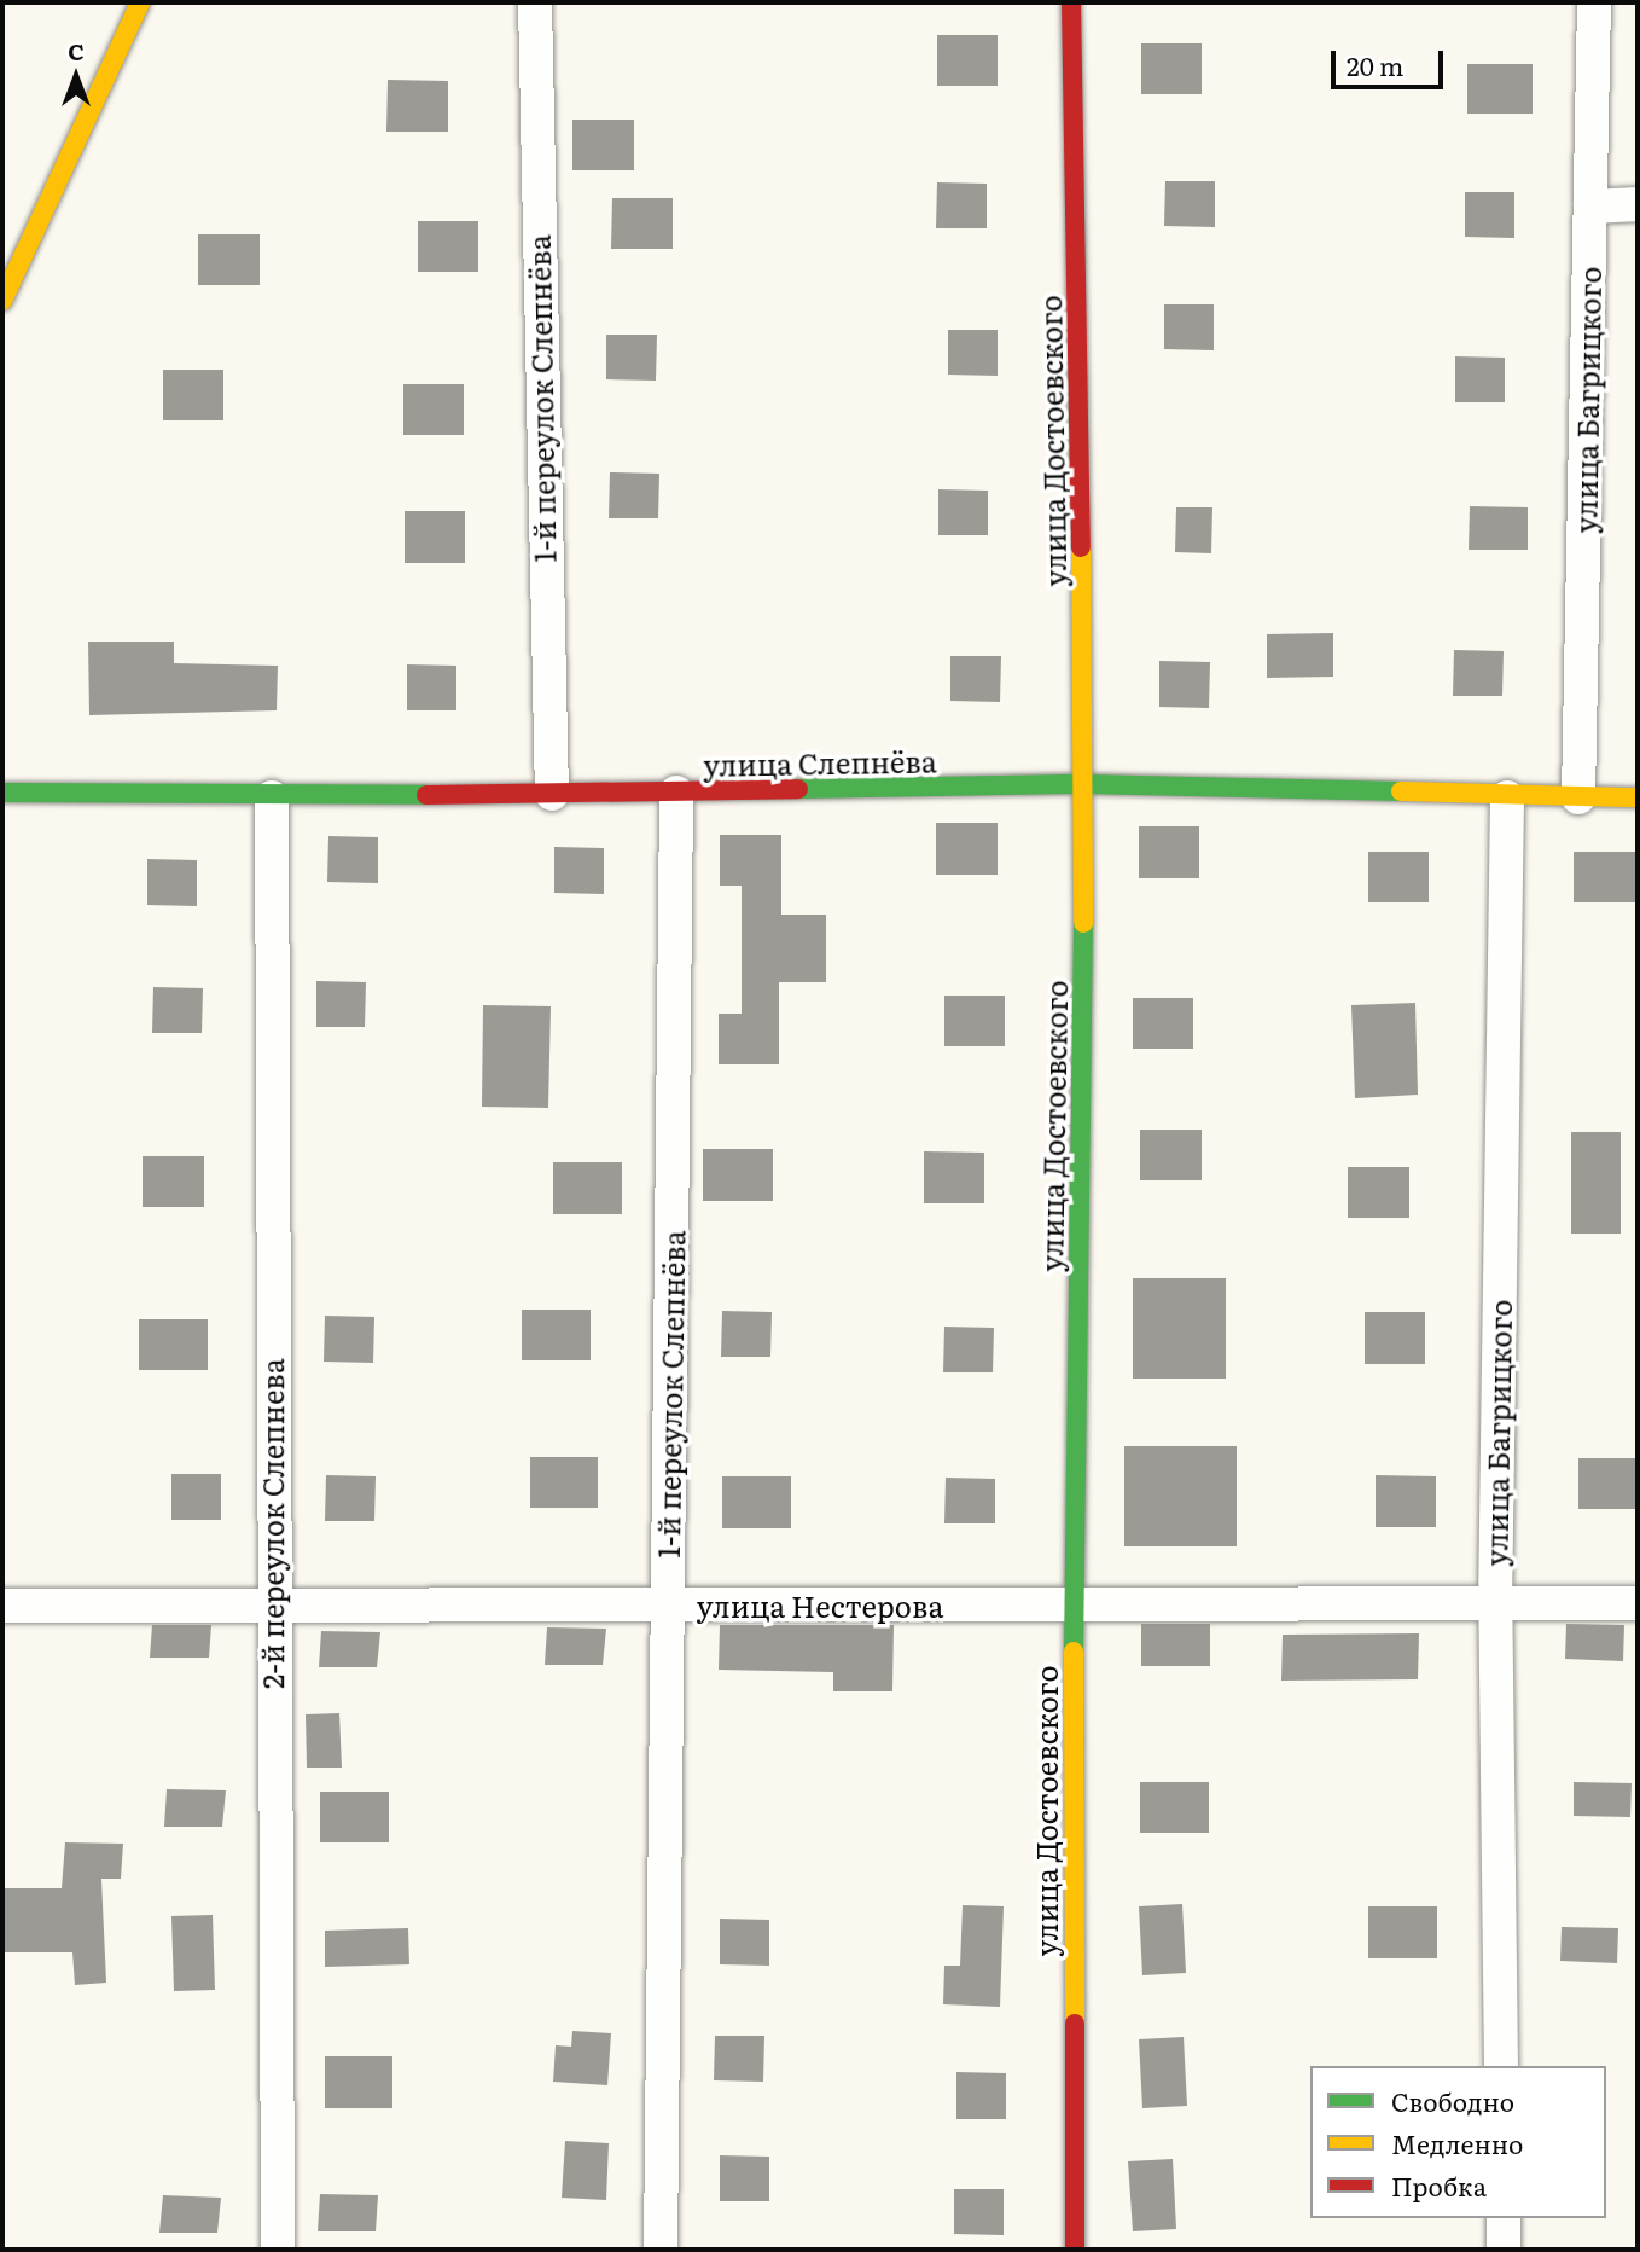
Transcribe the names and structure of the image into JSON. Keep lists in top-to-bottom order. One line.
{"streets":{"street":["1-й переулок Слепнёва","улица Багрицкого","улица Достоевского","улица Слепнёва","2-й переулок Слепнева","улица Нестерова"]},"crossings":[["1-й переулок Слепнёва","улица Слепнёва"],["1-й переулок Слепнёва","улица Нестерова"],["улица Багрицкого","улица Слепнёва"],["улица Багрицкого","улица Нестерова"],["улица Достоевского","улица Слепнёва"],["улица Достоевского","улица Нестерова"],["улица Слепнёва","2-й переулок Слепнева"],["2-й переулок Слепнева","улица Нестерова"]],"legend":["Свободно","Медленно","Пробка"],"scale_bar":"20 m","north":"top"}
